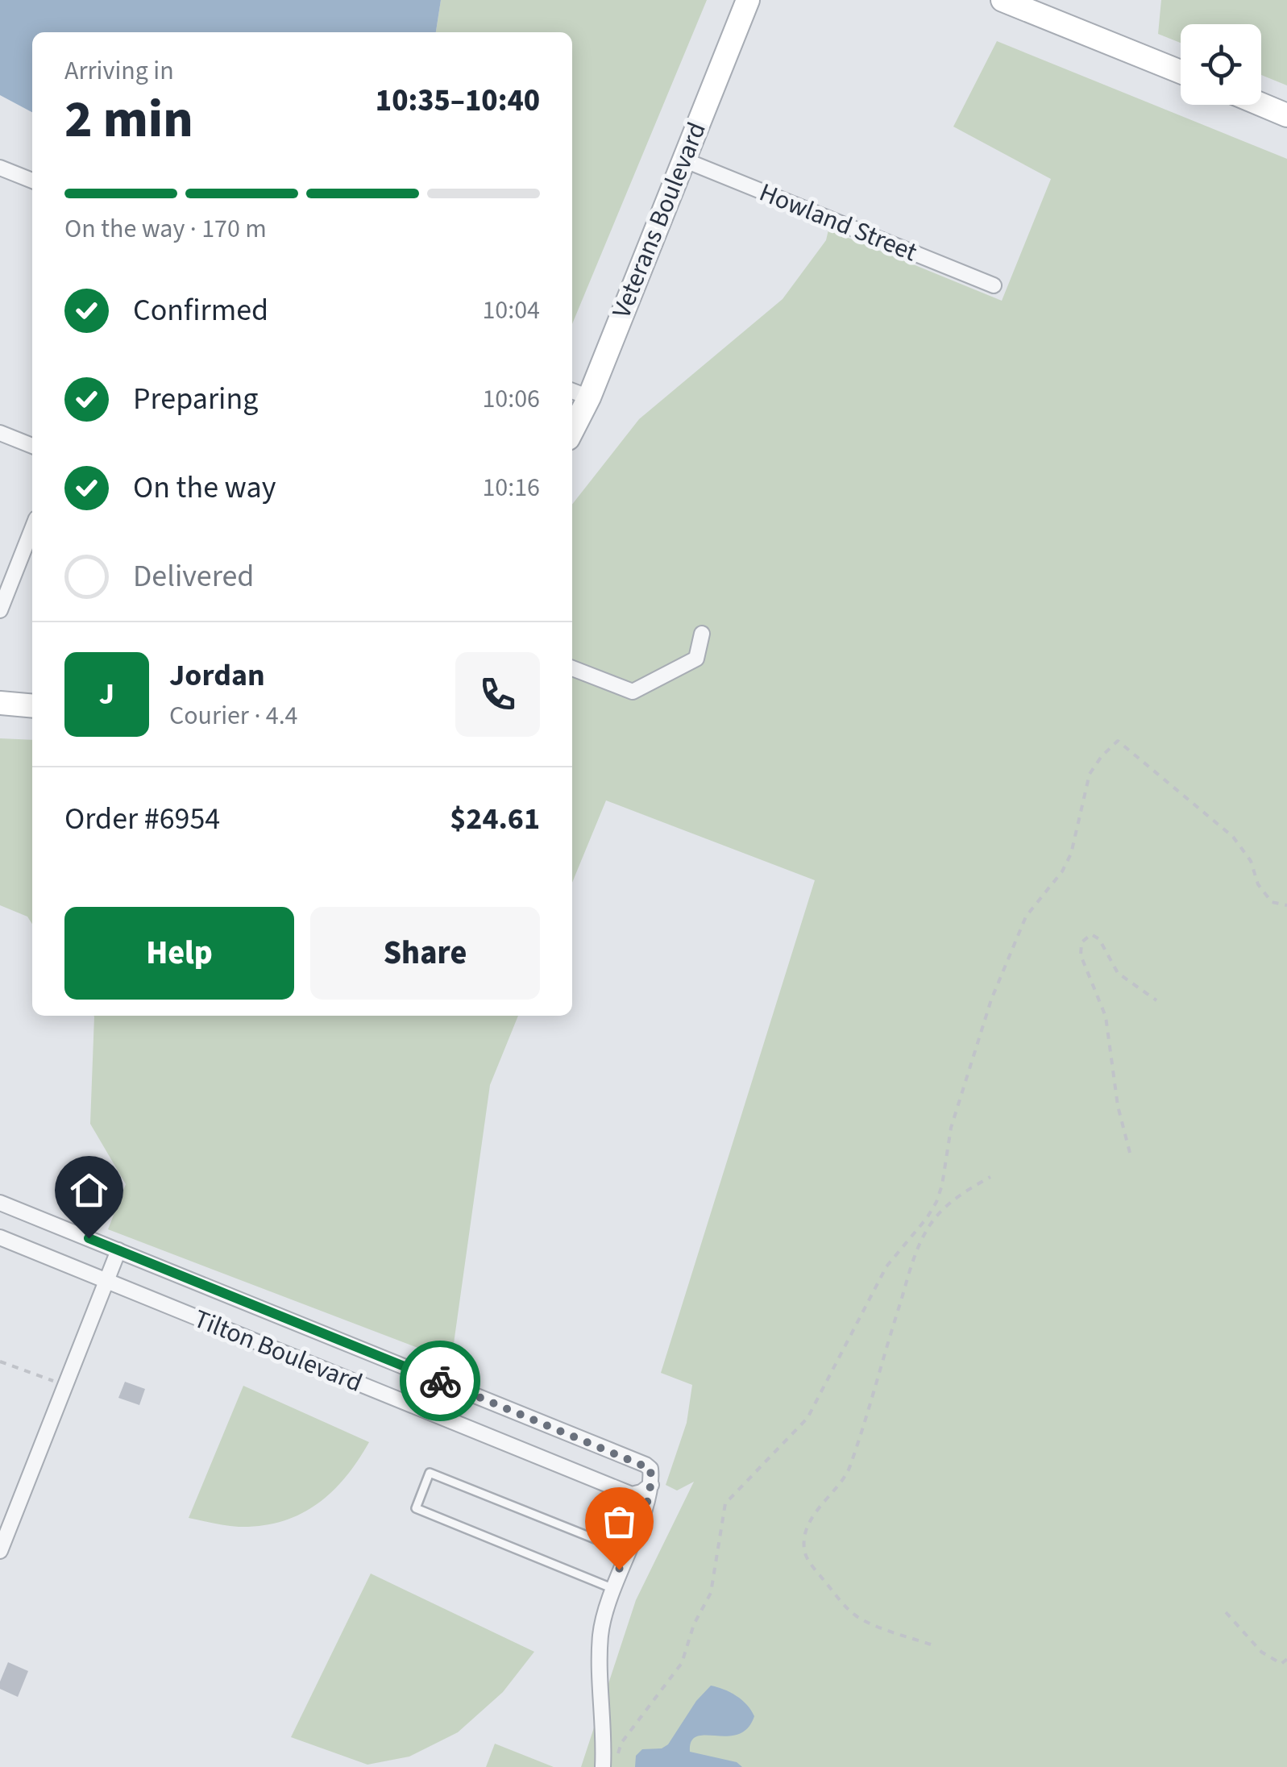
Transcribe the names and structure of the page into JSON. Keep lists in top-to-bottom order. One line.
{"streets":{"main road":["Veterans Boulevard"],"street":["Howland Street","Tilton Boulevard"]},"crossings":[["Veterans Boulevard","Howland Street"]],"page":{"heading":["2 min","Arriving in","10:35–10:40"],"panel":["Jordan","Courier · 4.4","Order #6954","$24.61"],"bar":"On the way · 170 m","list":[["Confirmed","10:04"],["Preparing","10:06"],["On the way","10:16"],"Delivered"],"round":"J","buttons":["Help","Share"]}}
